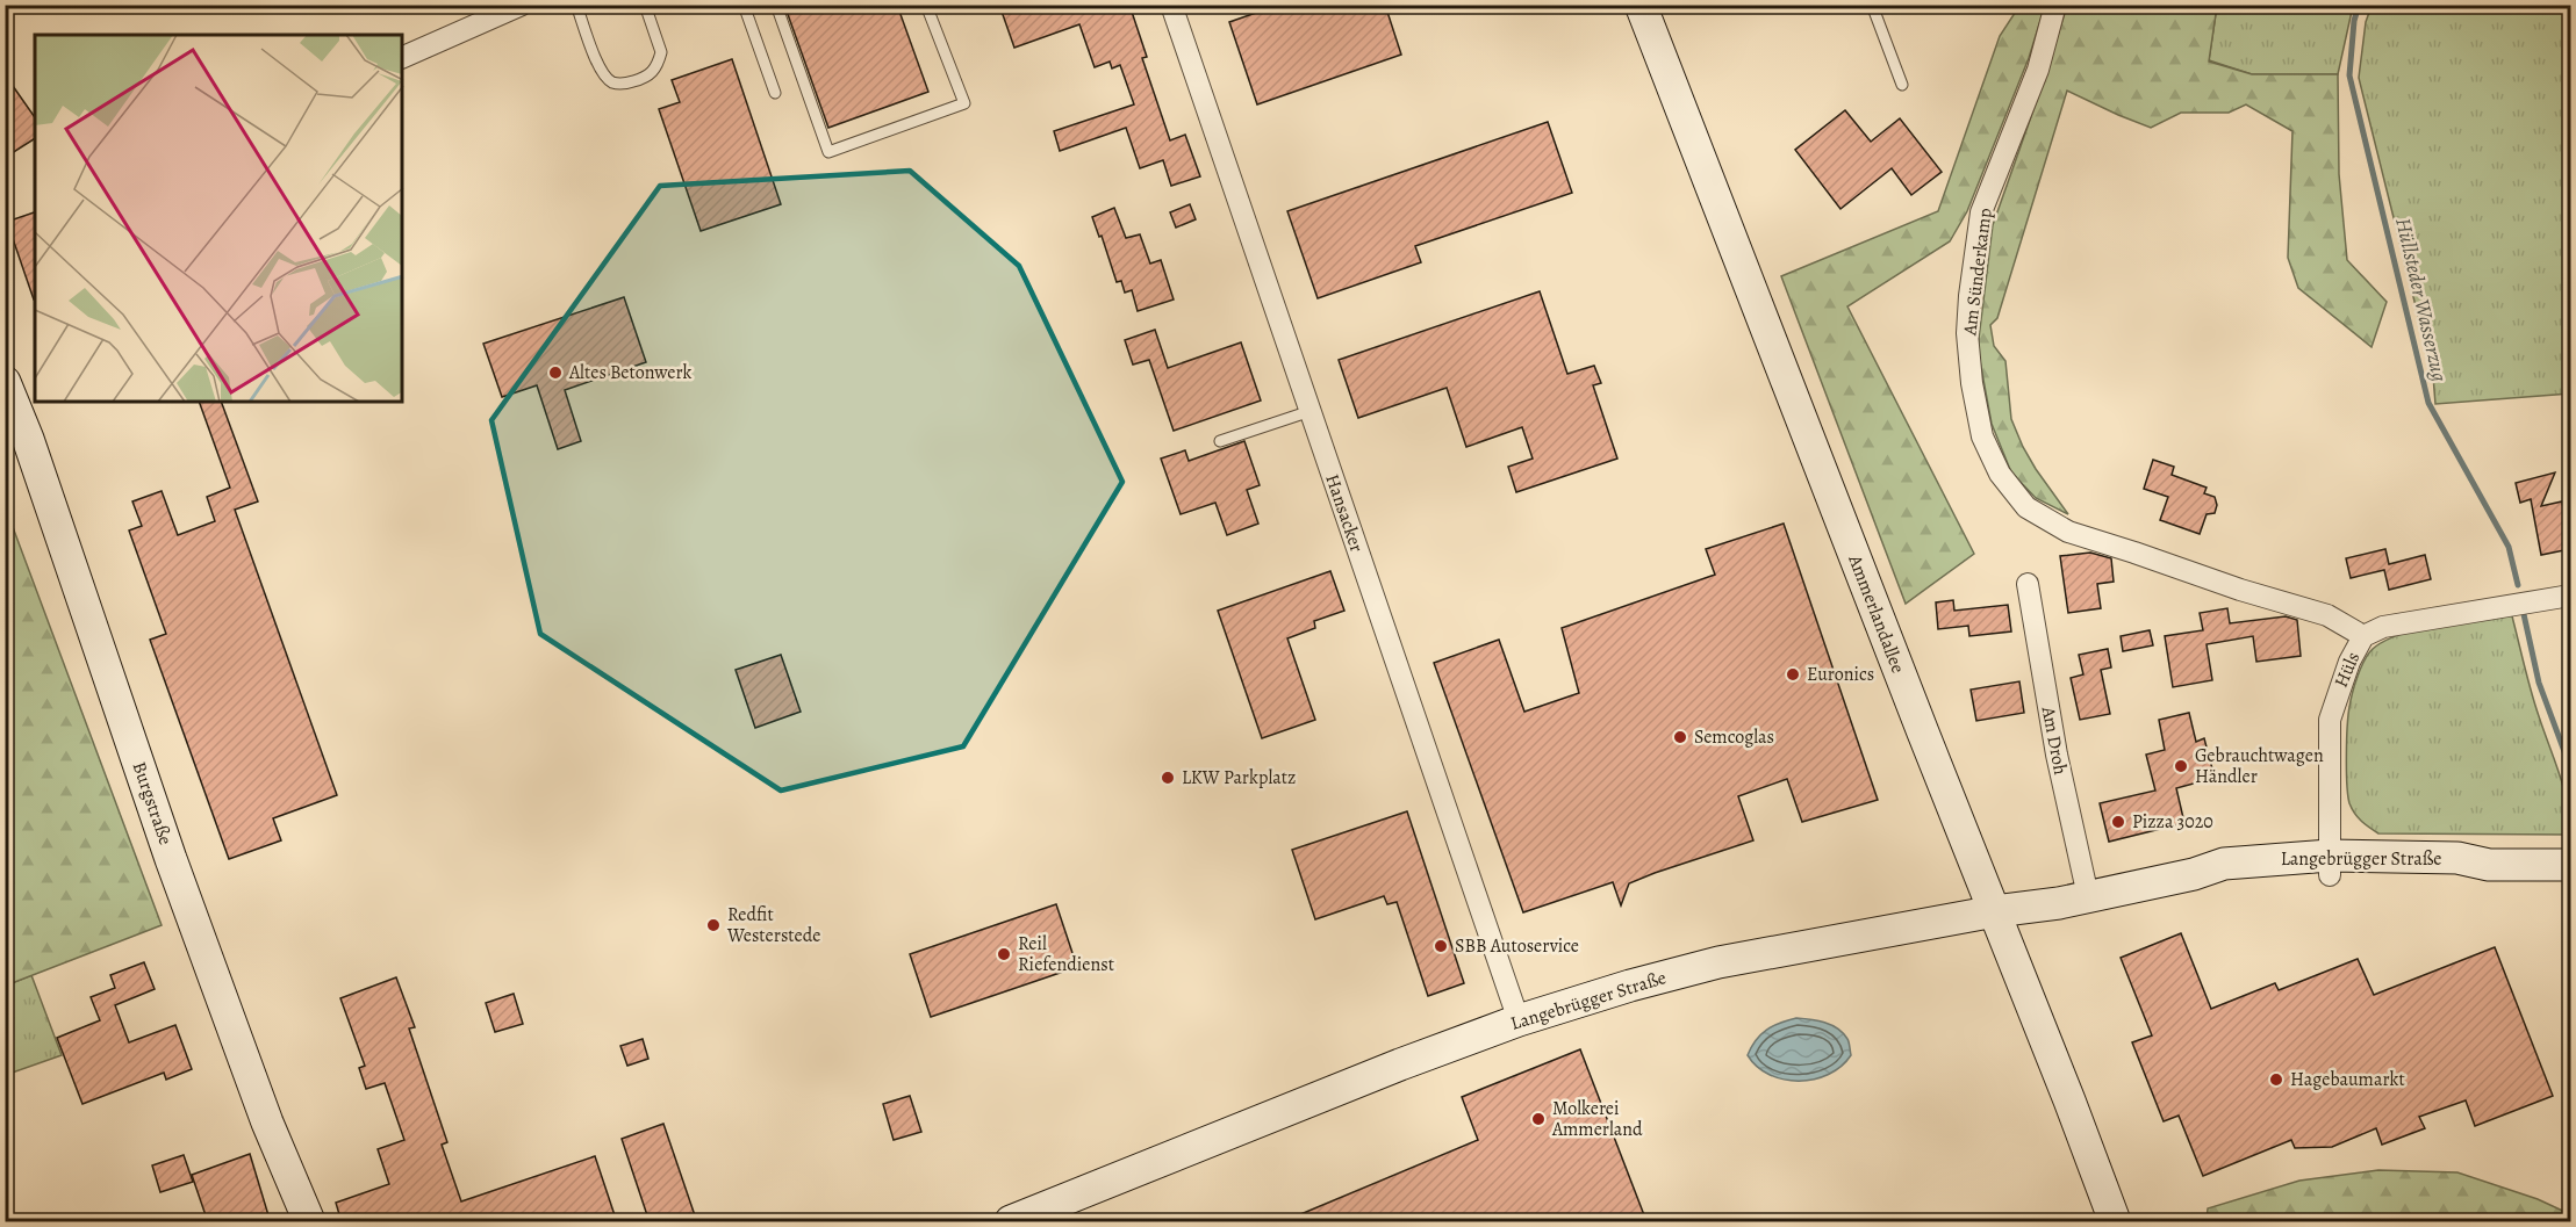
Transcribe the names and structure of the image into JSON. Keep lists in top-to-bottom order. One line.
{"streets":{"street":["Am Sünderkamp","Hansacker","Ammerlandallee","Hüls","Am Droh","Burgstraße","Langebrügger Straße"]},"crossings":[["Am Sünderkamp","Hüls"],["Hansacker","Langebrügger Straße"],["Ammerlandallee","Langebrügger Straße"],["Hüls","Langebrügger Straße"],["Am Droh","Langebrügger Straße"]],"water":["Hüllsteder Wasserzug"],"places":["Altes Betonwerk","Euronics","Semcoglas","Gebrauchtwagen Händler","LKW Parkplatz","Pizza 3020","Redfit Westerstede","SBB Autoservice","Reil Riefendienst","Hagebaumarkt","Molkerei Ammerland"]}
